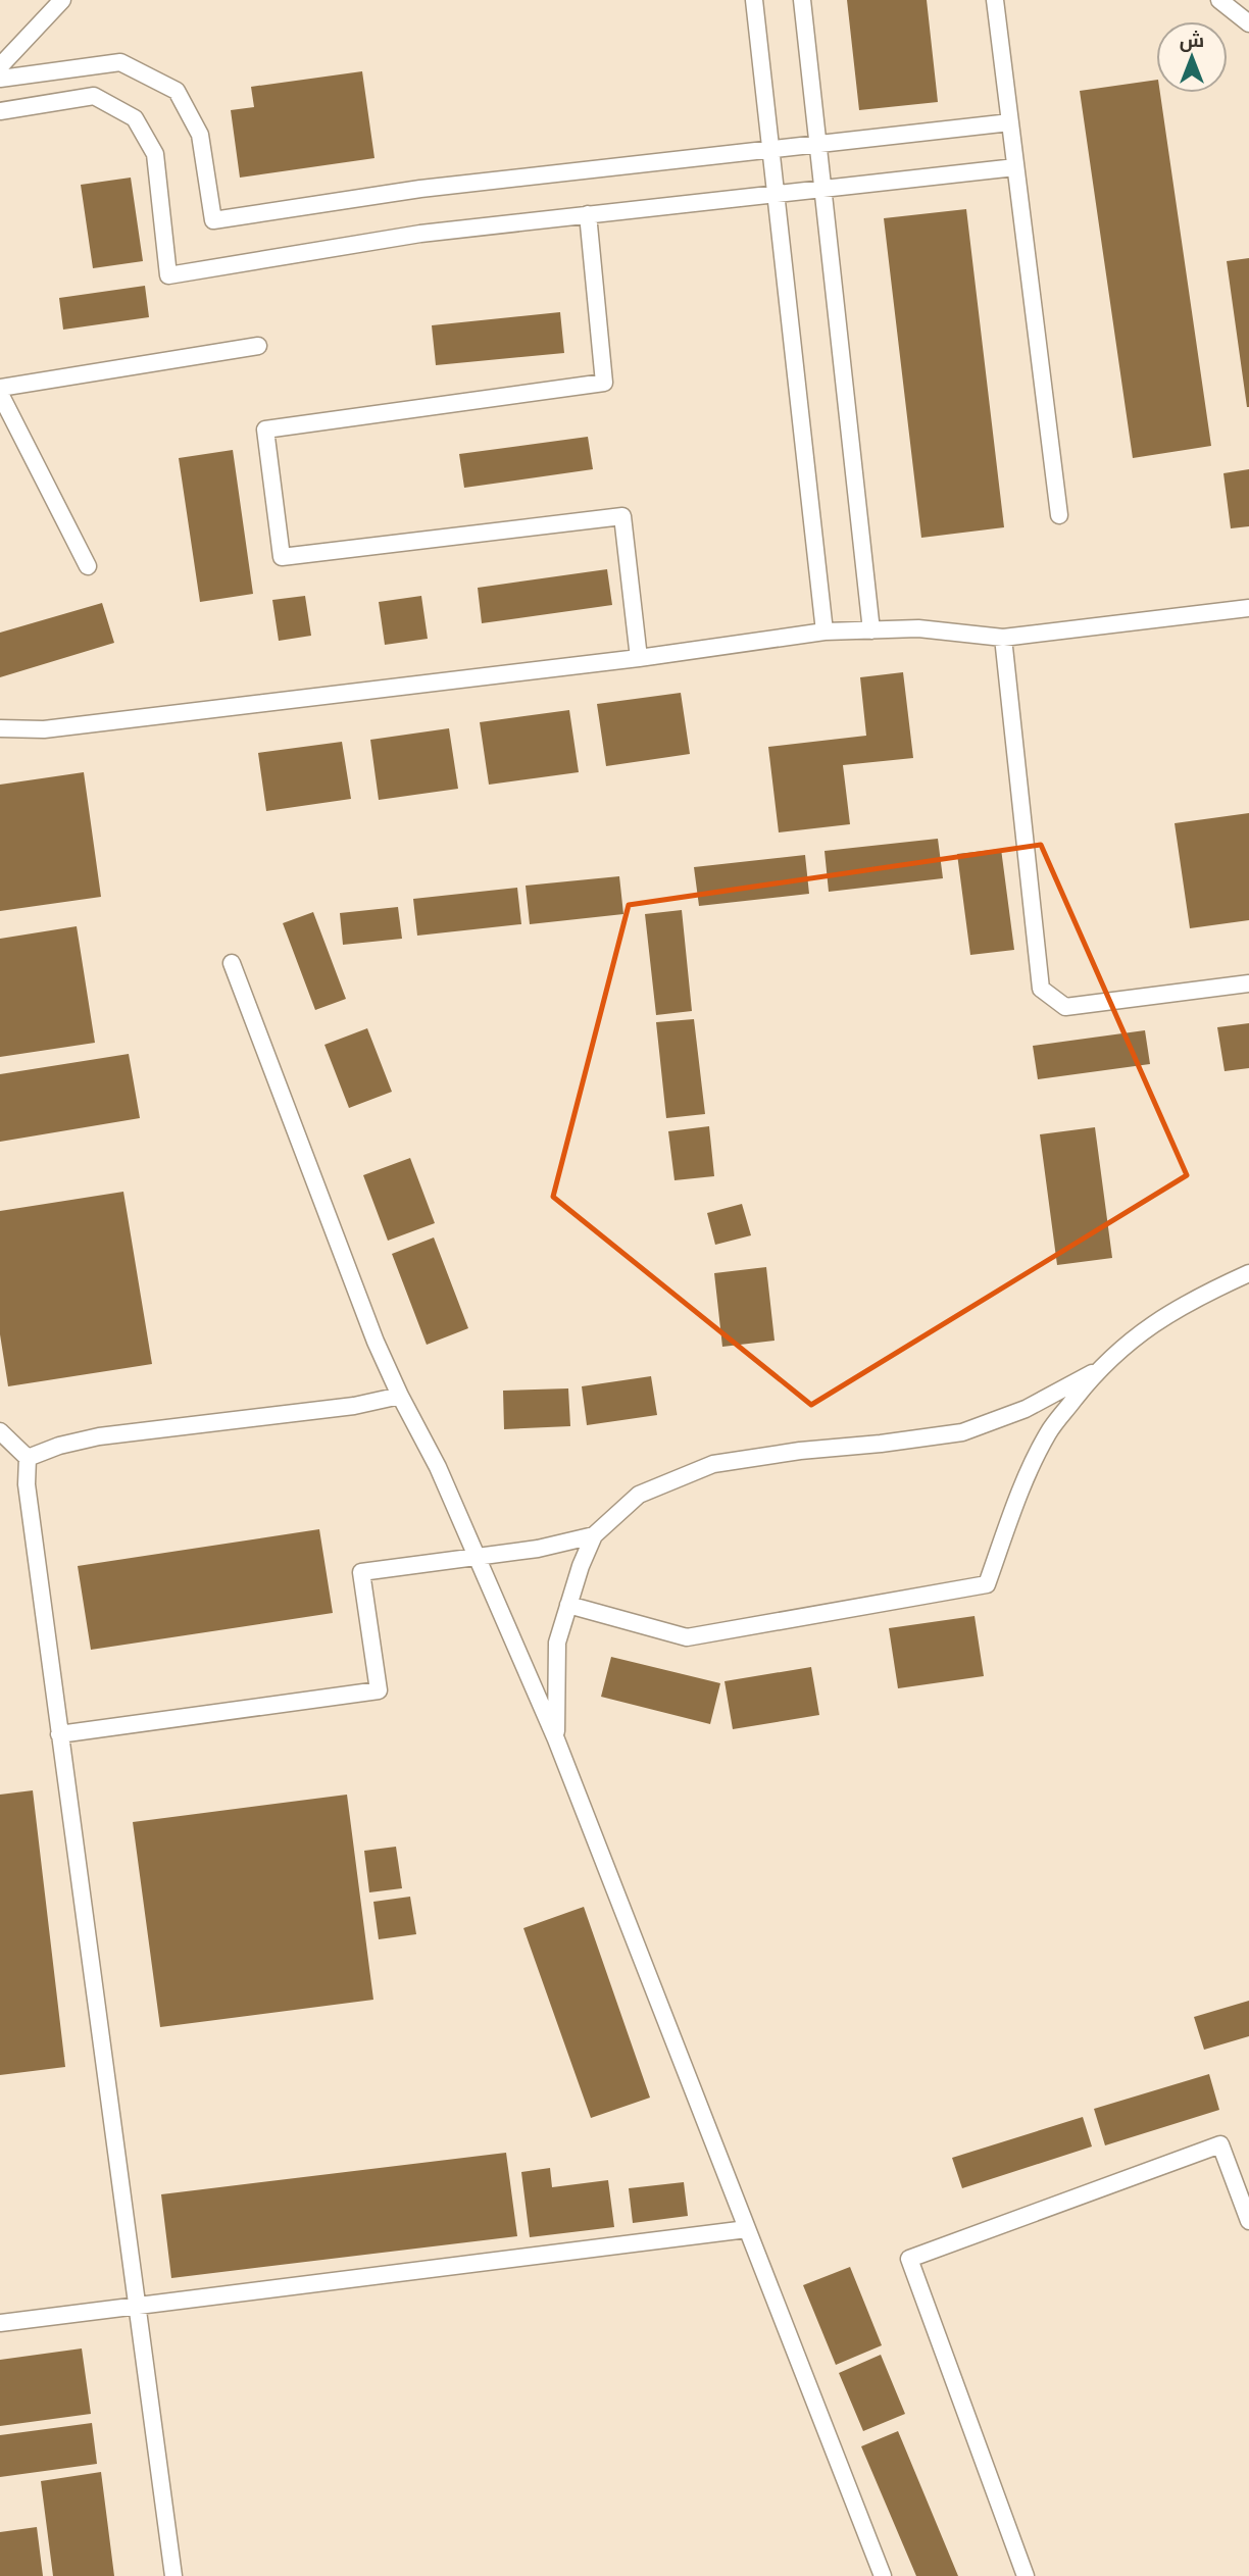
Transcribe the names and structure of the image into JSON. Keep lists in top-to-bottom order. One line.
{"north":"top"}
